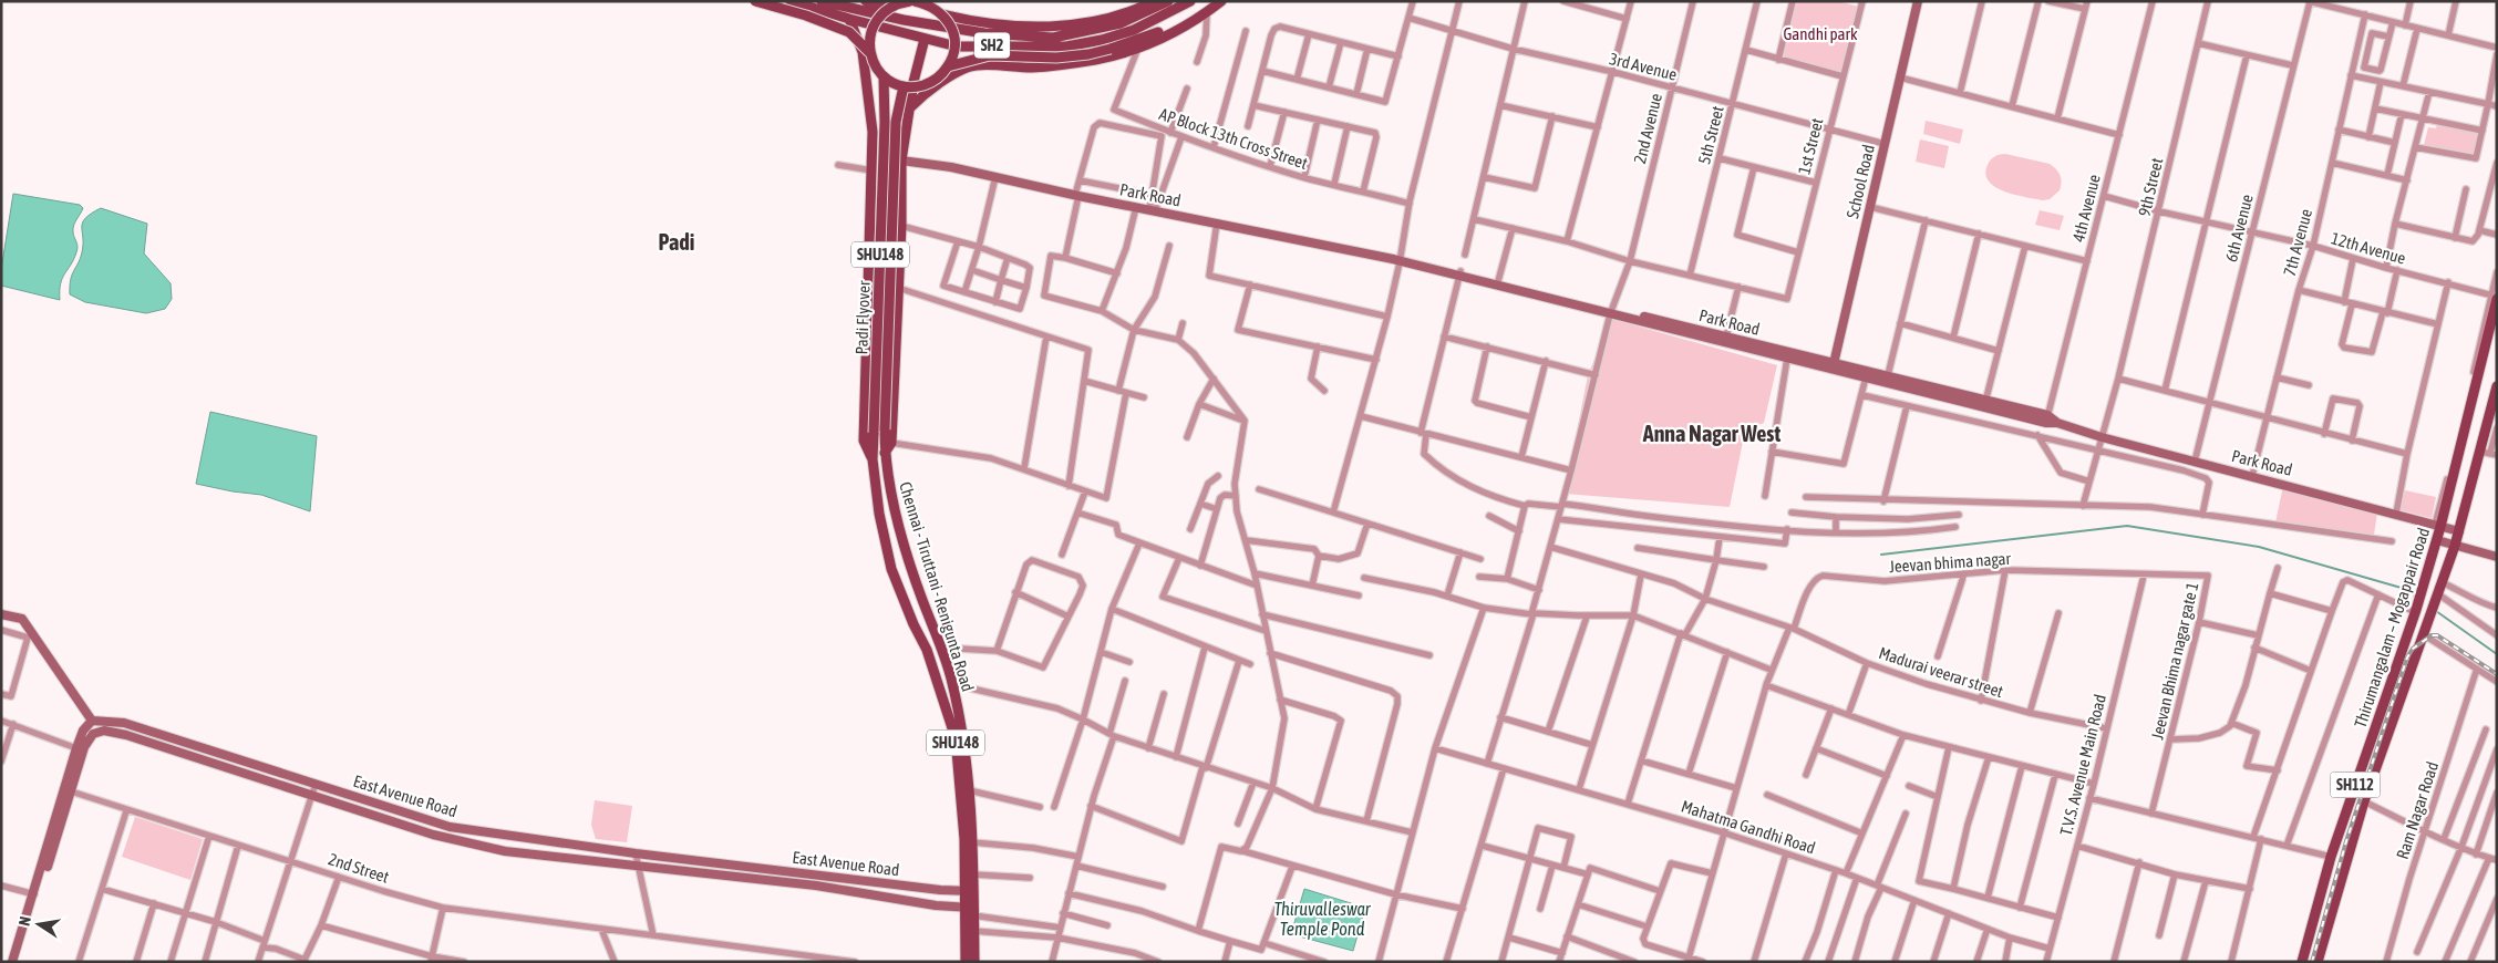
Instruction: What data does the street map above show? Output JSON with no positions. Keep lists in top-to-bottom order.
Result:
{
  "streets": {
    "main road": [
      "SH2",
      "SHU148",
      "Padi Flyover",
      "Chennai - Tiruttani - Renigunta Road",
      "Thirumangalam – Mogappair Road",
      "SH112"
    ],
    "street": [
      "3rd Avenue",
      "2nd Avenue",
      "5th Street",
      "AP Block 13th Cross Street",
      "1st Street",
      "School Road",
      "9th Street",
      "Park Road",
      "4th Avenue",
      "6th Avenue",
      "7th Avenue",
      "12th Avenue",
      "Jeevan bhima nagar",
      "Jeevan Bhima nagar gate 1",
      "Madurai veerar street",
      "T.V.S. Avenue Main Road",
      "East Avenue Road",
      "Ram Nagar Road",
      "Mahatma Gandhi Road",
      "2nd Street"
    ]
  },
  "crossings": [
    ["3rd Avenue", "2nd Avenue"],
    ["3rd Avenue", "5th Street"],
    ["3rd Avenue", "1st Street"],
    ["3rd Avenue", "School Road"],
    ["2nd Avenue", "Park Road"],
    ["2nd Avenue", "Madurai veerar street"],
    ["2nd Avenue", "Mahatma Gandhi Road"],
    ["School Road", "Park Road"],
    ["9th Street", "Park Road"],
    ["9th Street", "12th Avenue"],
    ["Park Road", "4th Avenue"],
    ["Park Road", "6th Avenue"],
    ["Park Road", "7th Avenue"],
    ["Park Road", "Thirumangalam – Mogappair Road"],
    ["4th Avenue", "12th Avenue"],
    ["6th Avenue", "12th Avenue"],
    ["7th Avenue", "12th Avenue"],
    ["12th Avenue", "Thirumangalam – Mogappair Road"],
    ["Padi Flyover", "Chennai - Tiruttani - Renigunta Road"],
    ["Jeevan bhima nagar", "Jeevan Bhima nagar gate 1"],
    ["Jeevan bhima nagar", "Madurai veerar street"],
    ["Jeevan bhima nagar", "T.V.S. Avenue Main Road"],
    ["Chennai - Tiruttani - Renigunta Road", "East Avenue Road"],
    ["Jeevan Bhima nagar gate 1", "T.V.S. Avenue Main Road"],
    ["Madurai veerar street", "T.V.S. Avenue Main Road"],
    ["T.V.S. Avenue Main Road", "Mahatma Gandhi Road"],
    ["East Avenue Road", "2nd Street"]
  ],
  "districts": ["Padi", "Anna Nagar West"],
  "water": ["Thiruvalleswar Temple Pond"],
  "parks": ["Gandhi park"],
  "north": "left"
}
